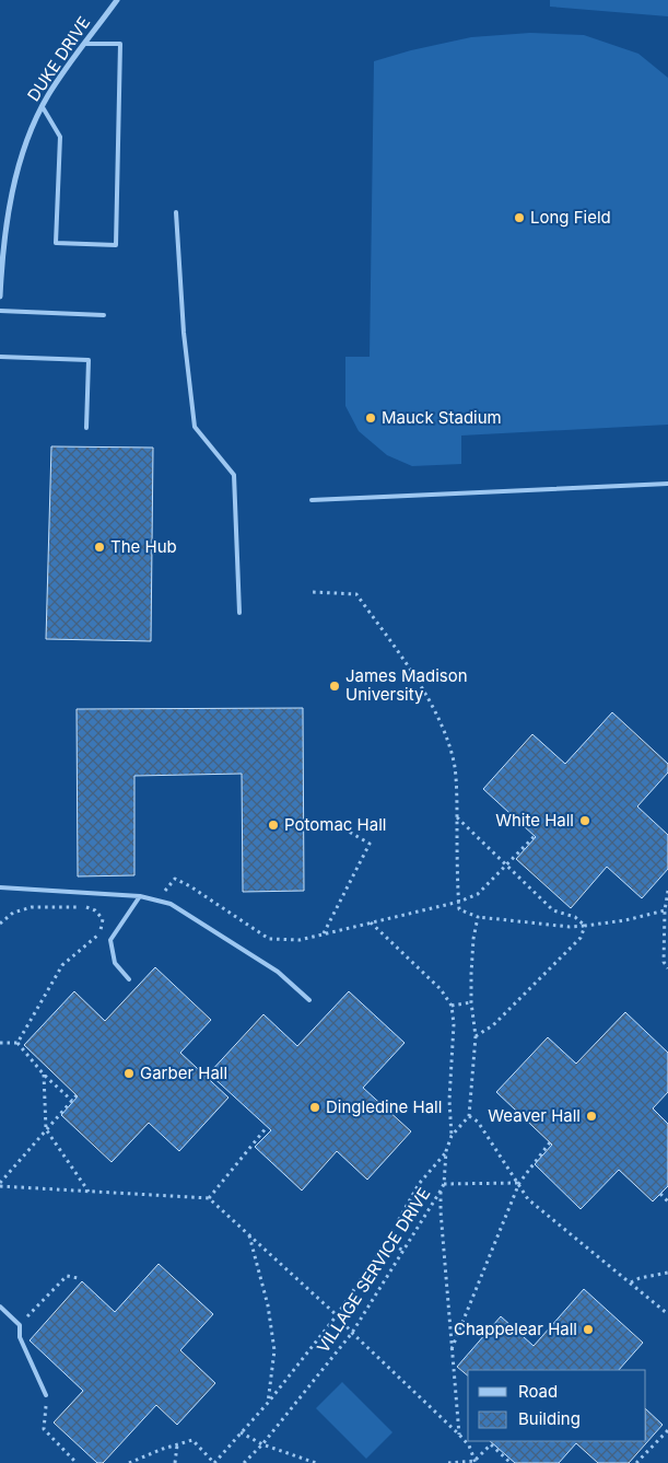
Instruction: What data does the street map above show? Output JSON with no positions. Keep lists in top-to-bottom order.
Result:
{
  "streets": {
    "street": ["DUKE DRIVE"],
    "path": ["VILLAGE SERVICE DRIVE"]
  },
  "places": [
    "Long Field",
    "Mauck Stadium",
    "The Hub",
    "James Madison University",
    "White Hall",
    "Potomac Hall",
    "Garber Hall",
    "Dingledine Hall",
    "Weaver Hall",
    "Chappelear Hall"
  ],
  "legend": ["Road", "Building"]
}
